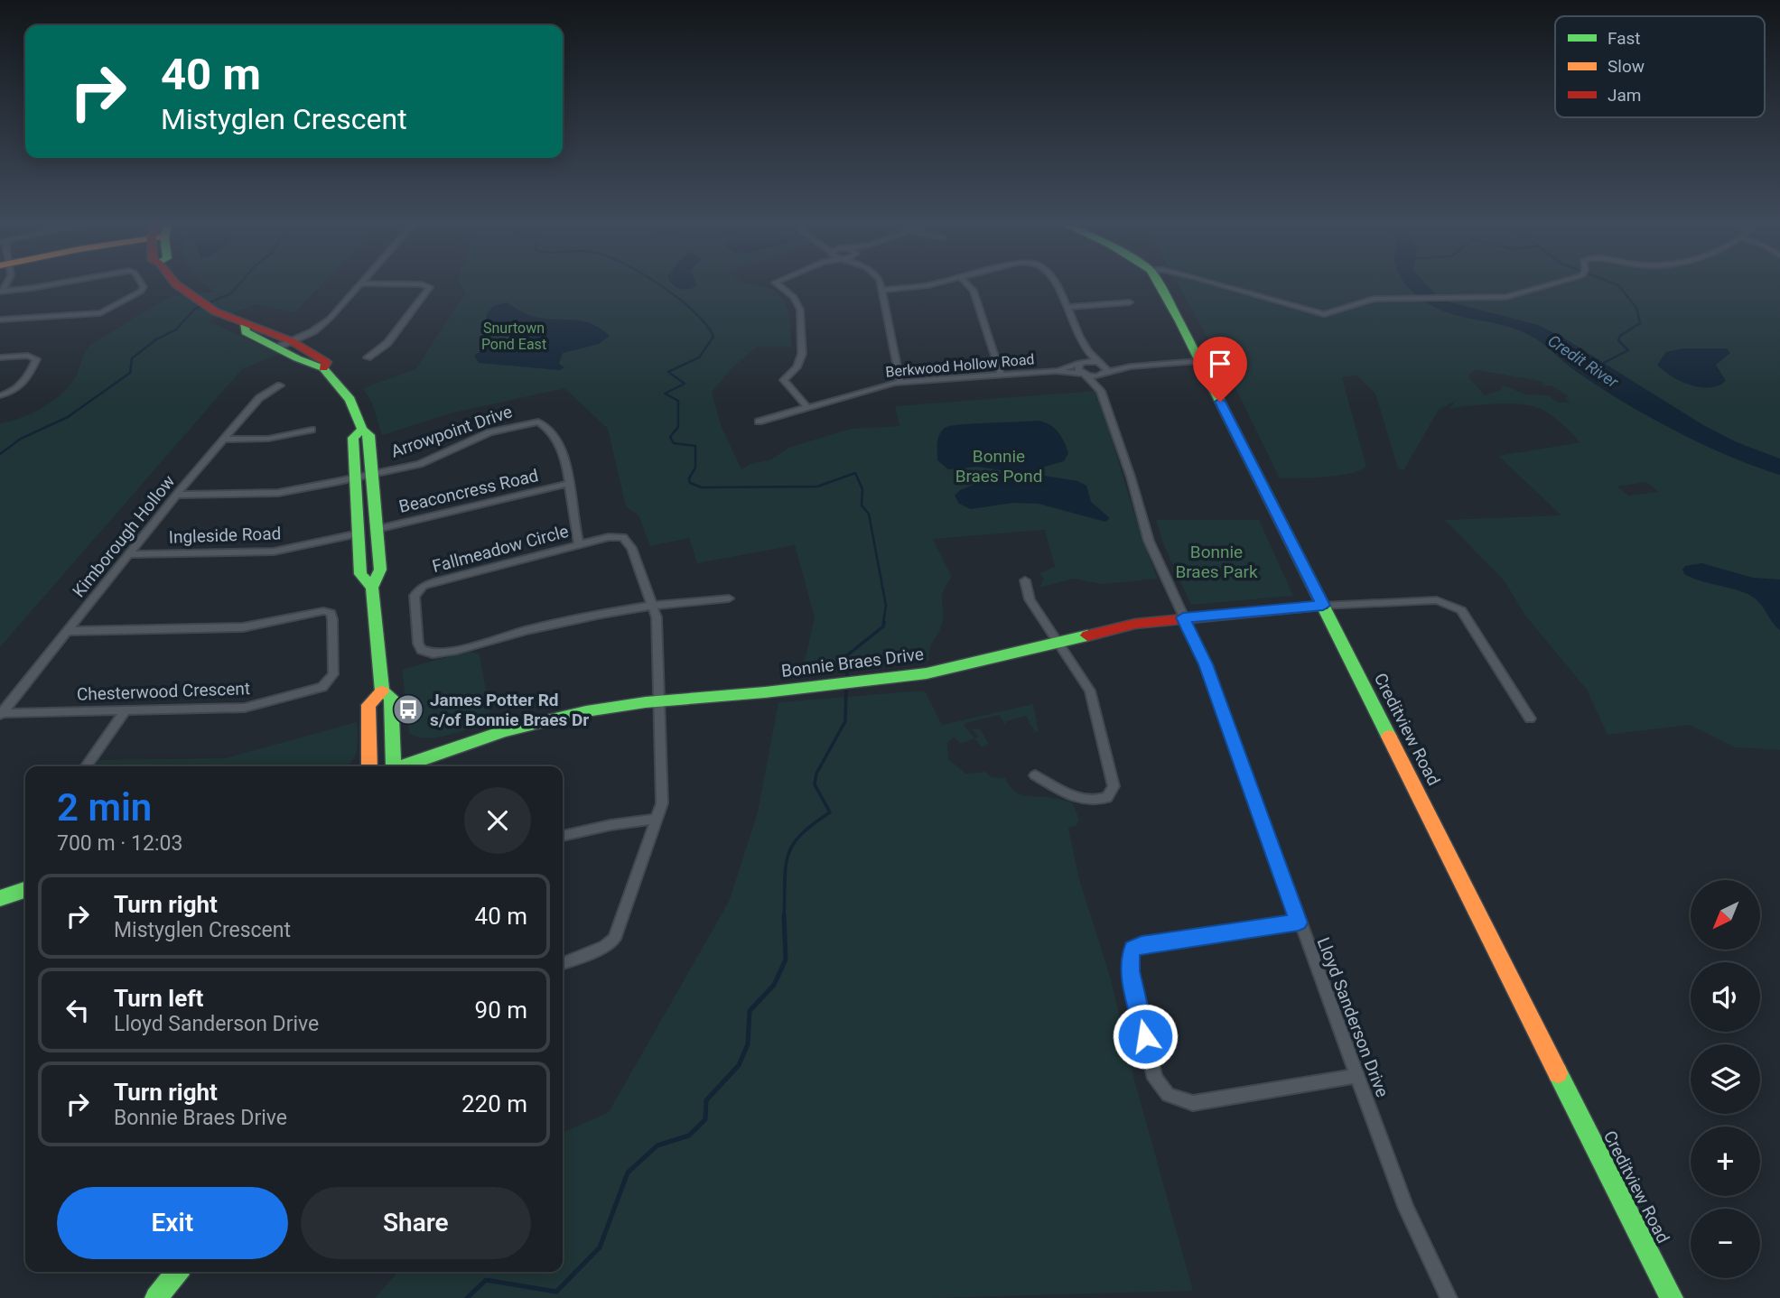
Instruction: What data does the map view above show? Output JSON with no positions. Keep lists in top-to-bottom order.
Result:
{
  "streets": {
    "street": [
      "Berkwood Hollow Road",
      "Arrowpoint Drive",
      "Beaconcress Road",
      "Ingleside Road",
      "Kimborough Hollow",
      "Fallmeadow Circle",
      "Bonnie Braes Drive",
      "Chesterwood Crescent",
      "Creditview Road",
      "Lloyd Sanderson Drive"
    ]
  },
  "crossings": [
    ["Berkwood Hollow Road", "Lloyd Sanderson Drive"],
    ["Arrowpoint Drive", "Beaconcress Road"],
    ["Arrowpoint Drive", "Kimborough Hollow"],
    ["Arrowpoint Drive", "Fallmeadow Circle"],
    ["Ingleside Road", "Kimborough Hollow"],
    ["Kimborough Hollow", "Chesterwood Crescent"],
    ["Fallmeadow Circle", "Bonnie Braes Drive"],
    ["Bonnie Braes Drive", "Creditview Road"],
    ["Bonnie Braes Drive", "Lloyd Sanderson Drive"]
  ],
  "water": ["Credit River"],
  "parks": ["Snurtown Pond East", "Bonnie Braes Pond", "Bonnie Braes Park"],
  "places": {
    "bus stop": ["James Potter Rd s/of Bonnie Braes Dr"]
  },
  "legend": ["Fast", "Slow", "Jam"],
  "north": "bottom left",
  "page": {
    "turn": ["40 m", "Mistyglen Crescent"],
    "heading": ["2 min", "700 m · 12:03"],
    "list": [
      {
        "name": "Turn right",
        "note": "Mistyglen Crescent",
        "value": "40 m"
      },
      {
        "name": "Turn left",
        "note": "Lloyd Sanderson Drive",
        "value": "90 m"
      },
      {
        "name": "Turn right",
        "note": "Bonnie Braes Drive",
        "value": "220 m"
      }
    ],
    "map_buttons": ["+", "−"],
    "buttons": ["Exit", "Share"]
  }
}
